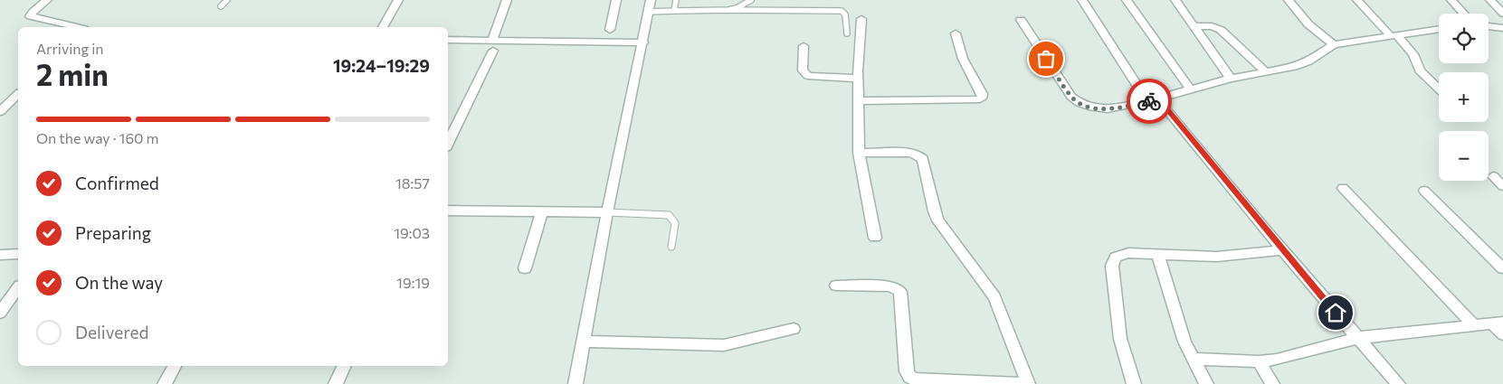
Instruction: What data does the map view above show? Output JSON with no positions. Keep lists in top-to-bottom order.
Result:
{
  "page": {
    "map_buttons": ["+", "−"],
    "heading": ["2 min", "Arriving in", "19:24–19:29"],
    "bar": "On the way · 160 m",
    "list": [
      ["Confirmed", "18:57"],
      ["Preparing", "19:03"],
      ["On the way", "19:19"],
      "Delivered"
    ]
  }
}
